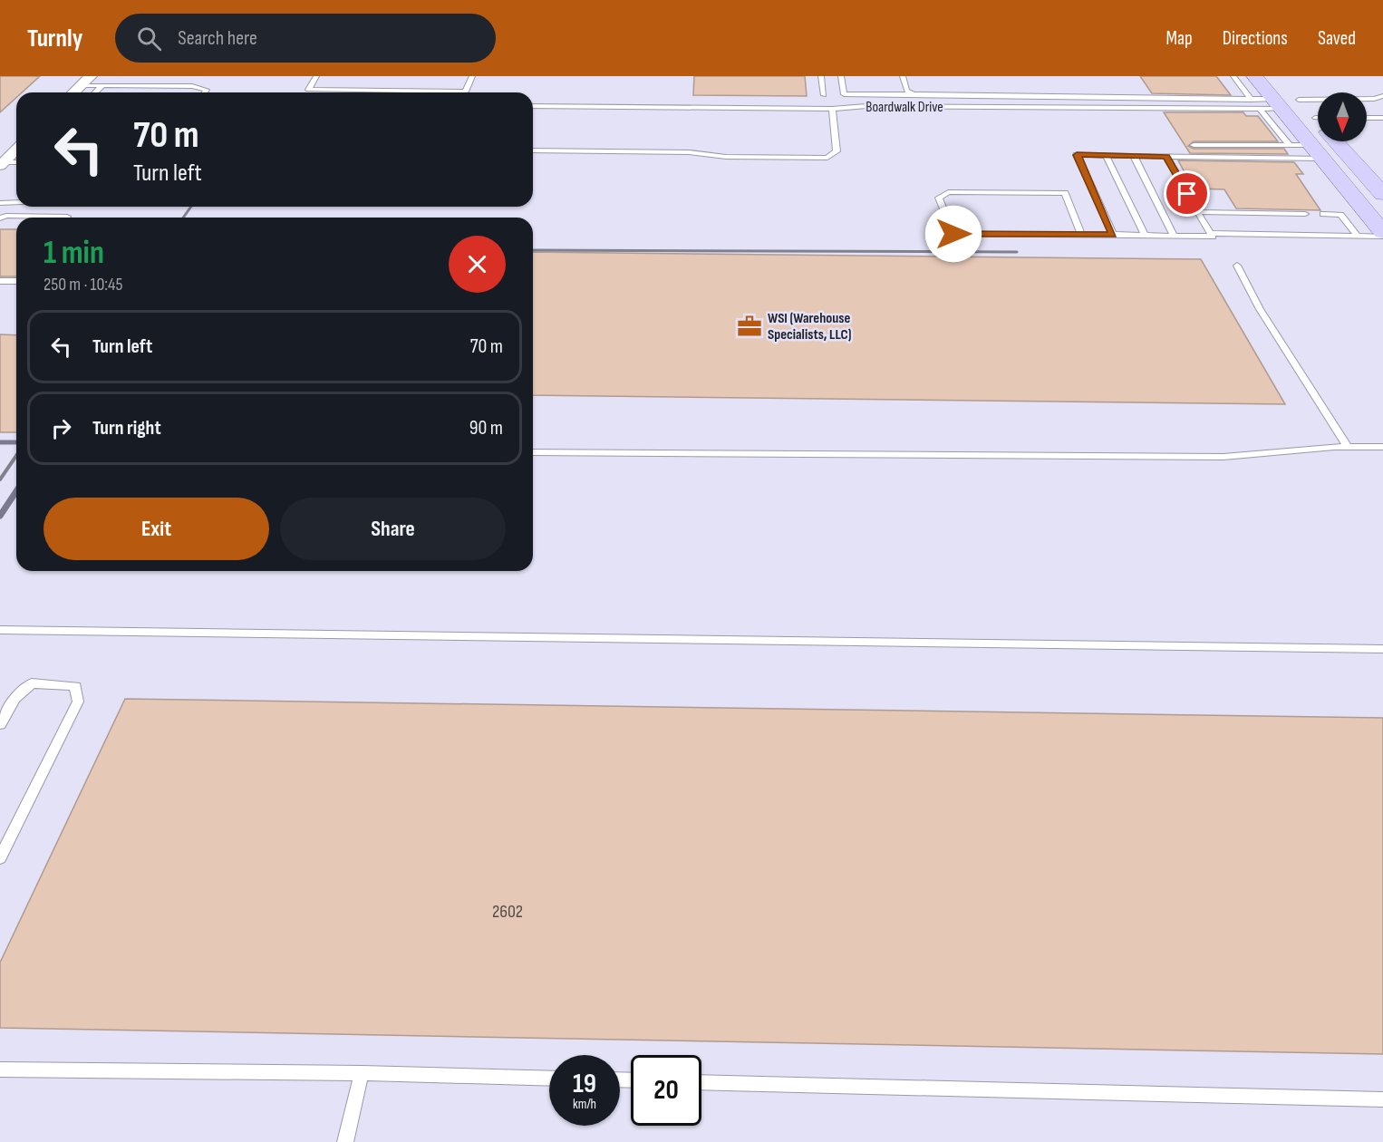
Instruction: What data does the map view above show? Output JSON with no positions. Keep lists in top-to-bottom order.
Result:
{
  "streets": {
    "lane": ["Boardwalk Drive"]
  },
  "places": {
    "office": ["WSI (Warehouse Specialists, LLC)"]
  },
  "house_numbers": ["2602"],
  "north": "bottom",
  "page": {
    "header": "Turnly",
    "search": "Search here",
    "nav": ["Map", "Directions", "Saved"],
    "turn": ["70 m", "Turn left"],
    "heading": ["1 min", "250 m · 10:45"],
    "list": [
      {
        "name": "Turn left",
        "value": "70 m"
      },
      {
        "name": "Turn right",
        "value": "90 m"
      }
    ],
    "buttons": ["Exit", "Share"],
    "speed": "19 km/h",
    "limit": "20"
  }
}
